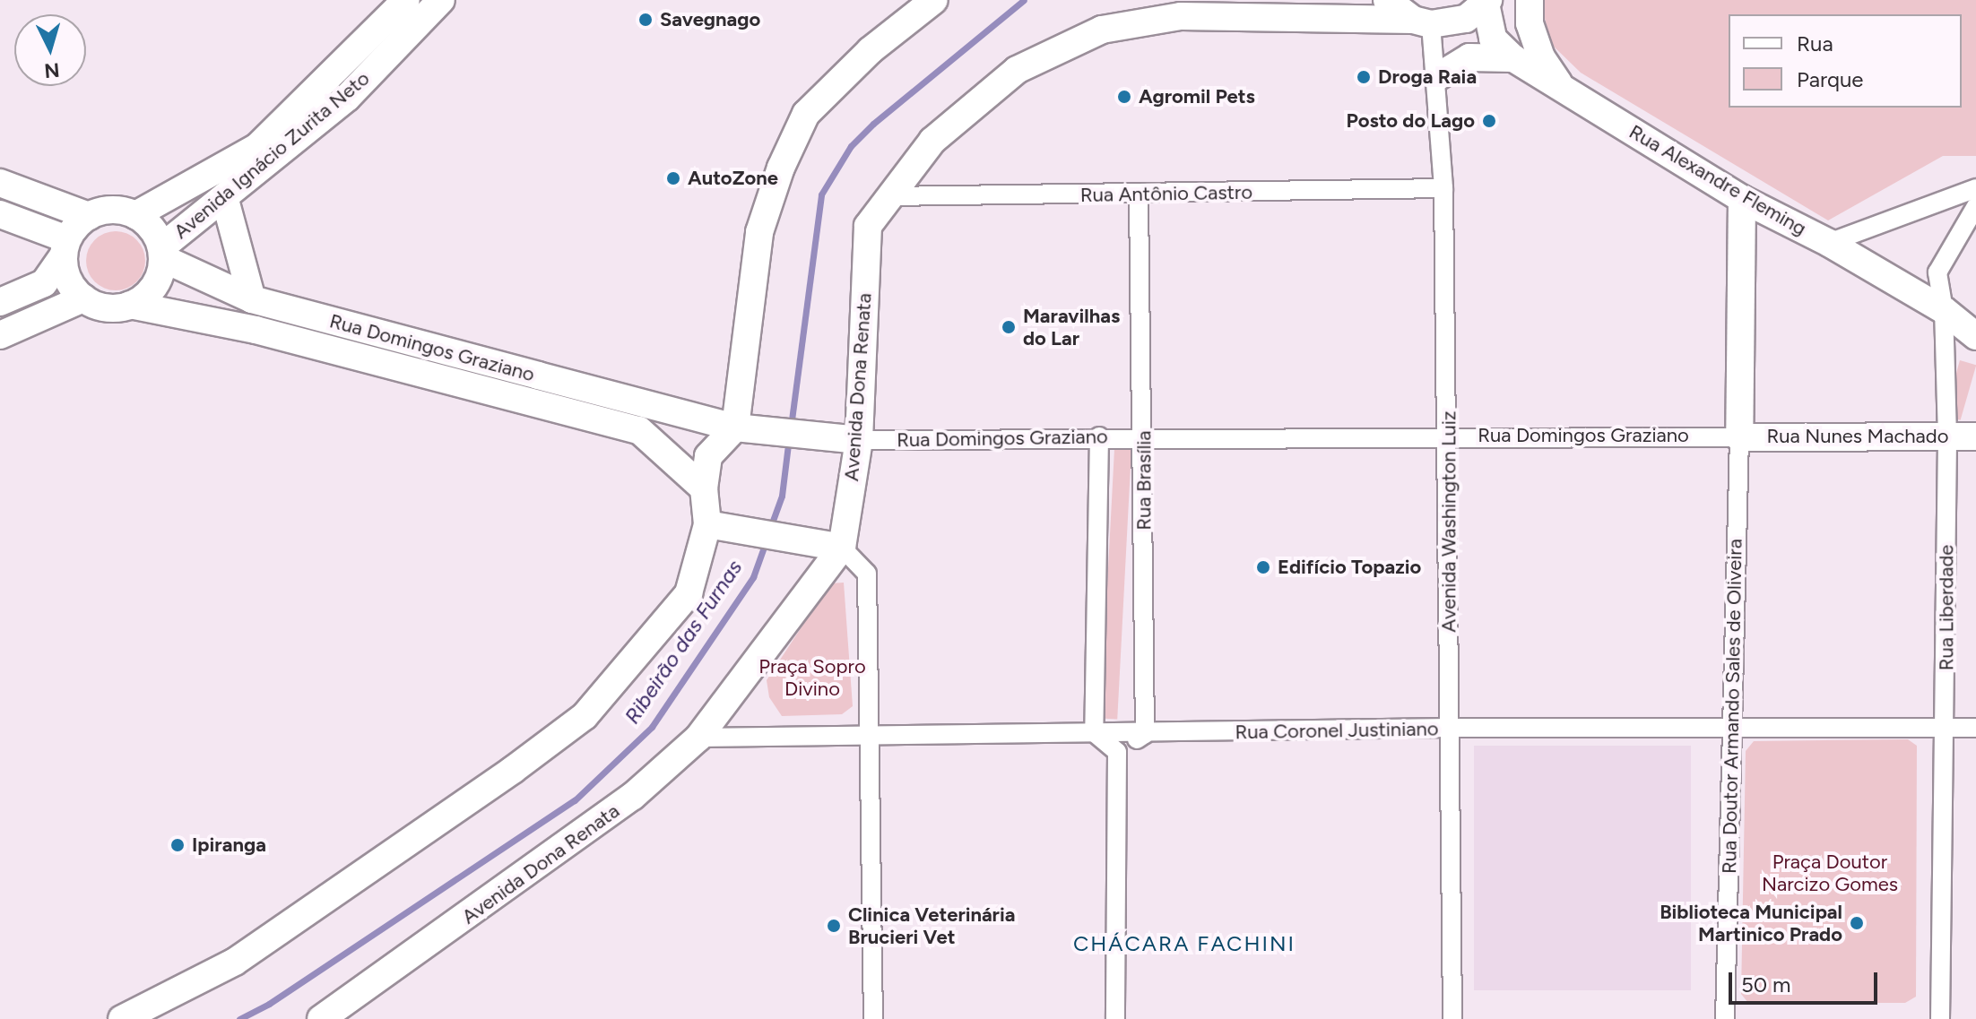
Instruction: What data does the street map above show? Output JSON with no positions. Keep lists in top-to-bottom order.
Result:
{
  "streets": {
    "main road": [
      "Avenida Ignácio Zurita Neto",
      "Rua Alexandre Fleming",
      "Rua Domingos Graziano",
      "Avenida Dona Renata",
      "Rua Nunes Machado"
    ],
    "street": [
      "Rua Antônio Castro",
      "Rua Brasília",
      "Avenida Washington Luiz",
      "Rua Liberdade",
      "Rua Doutor Armando Sales de Oliveira",
      "Rua Coronel Justiniano"
    ]
  },
  "crossings": [
    ["Avenida Ignácio Zurita Neto", "Rua Domingos Graziano"],
    ["Rua Alexandre Fleming", "Avenida Dona Renata"],
    ["Rua Alexandre Fleming", "Rua Liberdade"],
    ["Rua Antônio Castro", "Avenida Dona Renata"],
    ["Rua Antônio Castro", "Rua Brasília"],
    ["Rua Antônio Castro", "Avenida Washington Luiz"],
    ["Rua Domingos Graziano", "Avenida Dona Renata"],
    ["Rua Domingos Graziano", "Rua Nunes Machado"],
    ["Rua Domingos Graziano", "Rua Brasília"],
    ["Rua Domingos Graziano", "Avenida Washington Luiz"],
    ["Rua Domingos Graziano", "Rua Doutor Armando Sales de Oliveira"],
    ["Avenida Dona Renata", "Avenida Washington Luiz"],
    ["Avenida Dona Renata", "Rua Coronel Justiniano"],
    ["Rua Nunes Machado", "Rua Liberdade"],
    ["Rua Nunes Machado", "Rua Doutor Armando Sales de Oliveira"],
    ["Rua Brasília", "Rua Coronel Justiniano"],
    ["Avenida Washington Luiz", "Rua Coronel Justiniano"],
    ["Rua Liberdade", "Rua Coronel Justiniano"],
    ["Rua Doutor Armando Sales de Oliveira", "Rua Coronel Justiniano"]
  ],
  "districts": ["CHÁCARA FACHINI"],
  "water": ["Ribeirão das Furnas"],
  "parks": ["Praça Sopro Divino", "Praça Doutor Narcizo Gomes"],
  "places": [
    "Savegnago",
    "Droga Raia",
    "Agromil Pets",
    "Posto do Lago",
    "AutoZone",
    "Maravilhas do Lar",
    "Edifício Topazio",
    "Ipiranga",
    "Biblioteca Municipal Martinico Prado",
    "Clinica Veterinária Brucieri Vet"
  ],
  "legend": ["Rua", "Parque"],
  "scale_bar": "50 m",
  "north": "bottom"
}
